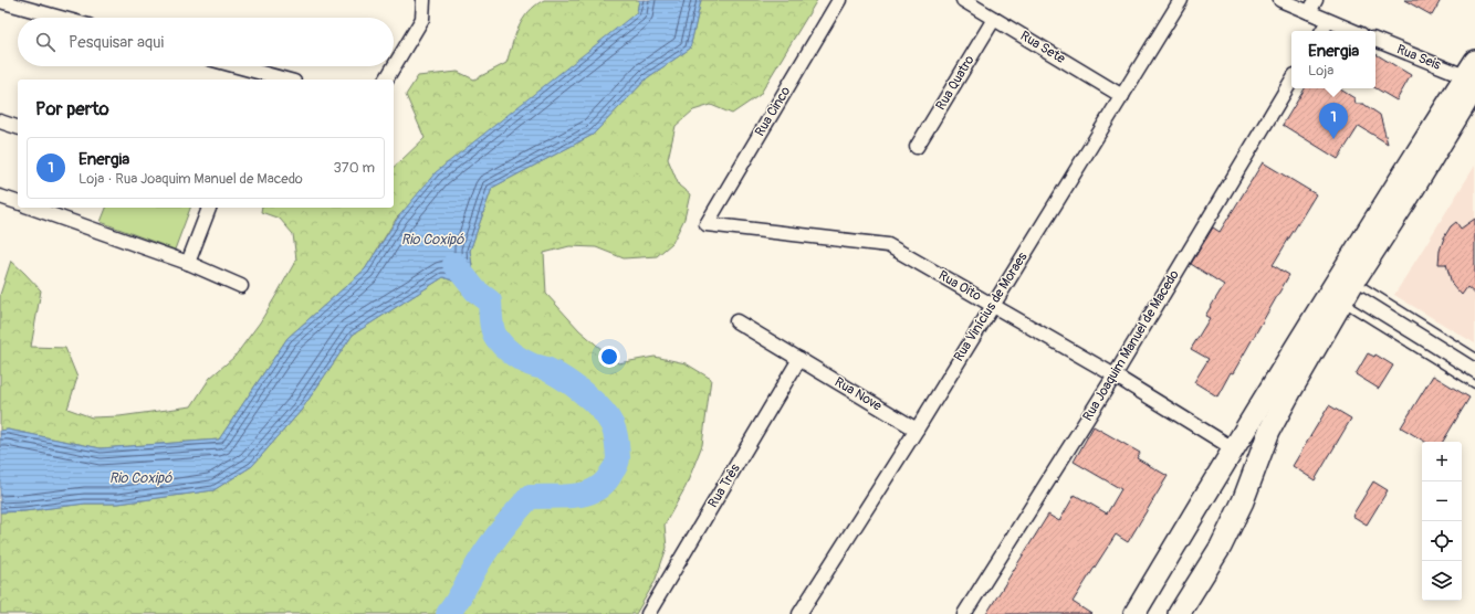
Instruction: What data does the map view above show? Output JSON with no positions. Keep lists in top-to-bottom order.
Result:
{
  "streets": {
    "street": [
      "Rua Sete",
      "Rua Seis",
      "Rua Quatro",
      "Rua Cinco",
      "Rua Oito",
      "Rua Vinícius de Moraes",
      "Rua Joaquim Manuel de Macedo",
      "Rua Nove",
      "Rua Três"
    ]
  },
  "crossings": [
    ["Rua Sete", "Rua Quatro"],
    ["Rua Sete", "Rua Vinícius de Moraes"],
    ["Rua Cinco", "Rua Oito"],
    ["Rua Oito", "Rua Vinícius de Moraes"],
    ["Rua Oito", "Rua Joaquim Manuel de Macedo"],
    ["Rua Vinícius de Moraes", "Rua Nove"],
    ["Rua Nove", "Rua Três"]
  ],
  "water": ["Rio Coxipó"],
  "page": {
    "search": "Pesquisar aqui",
    "popup": ["Energia", "Loja"],
    "heading": "Por perto",
    "pins": "1",
    "list": [
      {
        "mark": "1",
        "name": "Energia",
        "note": "Loja · Rua Joaquim Manuel de Macedo",
        "value": "370 m"
      }
    ],
    "map_buttons": ["+", "−"]
  }
}
